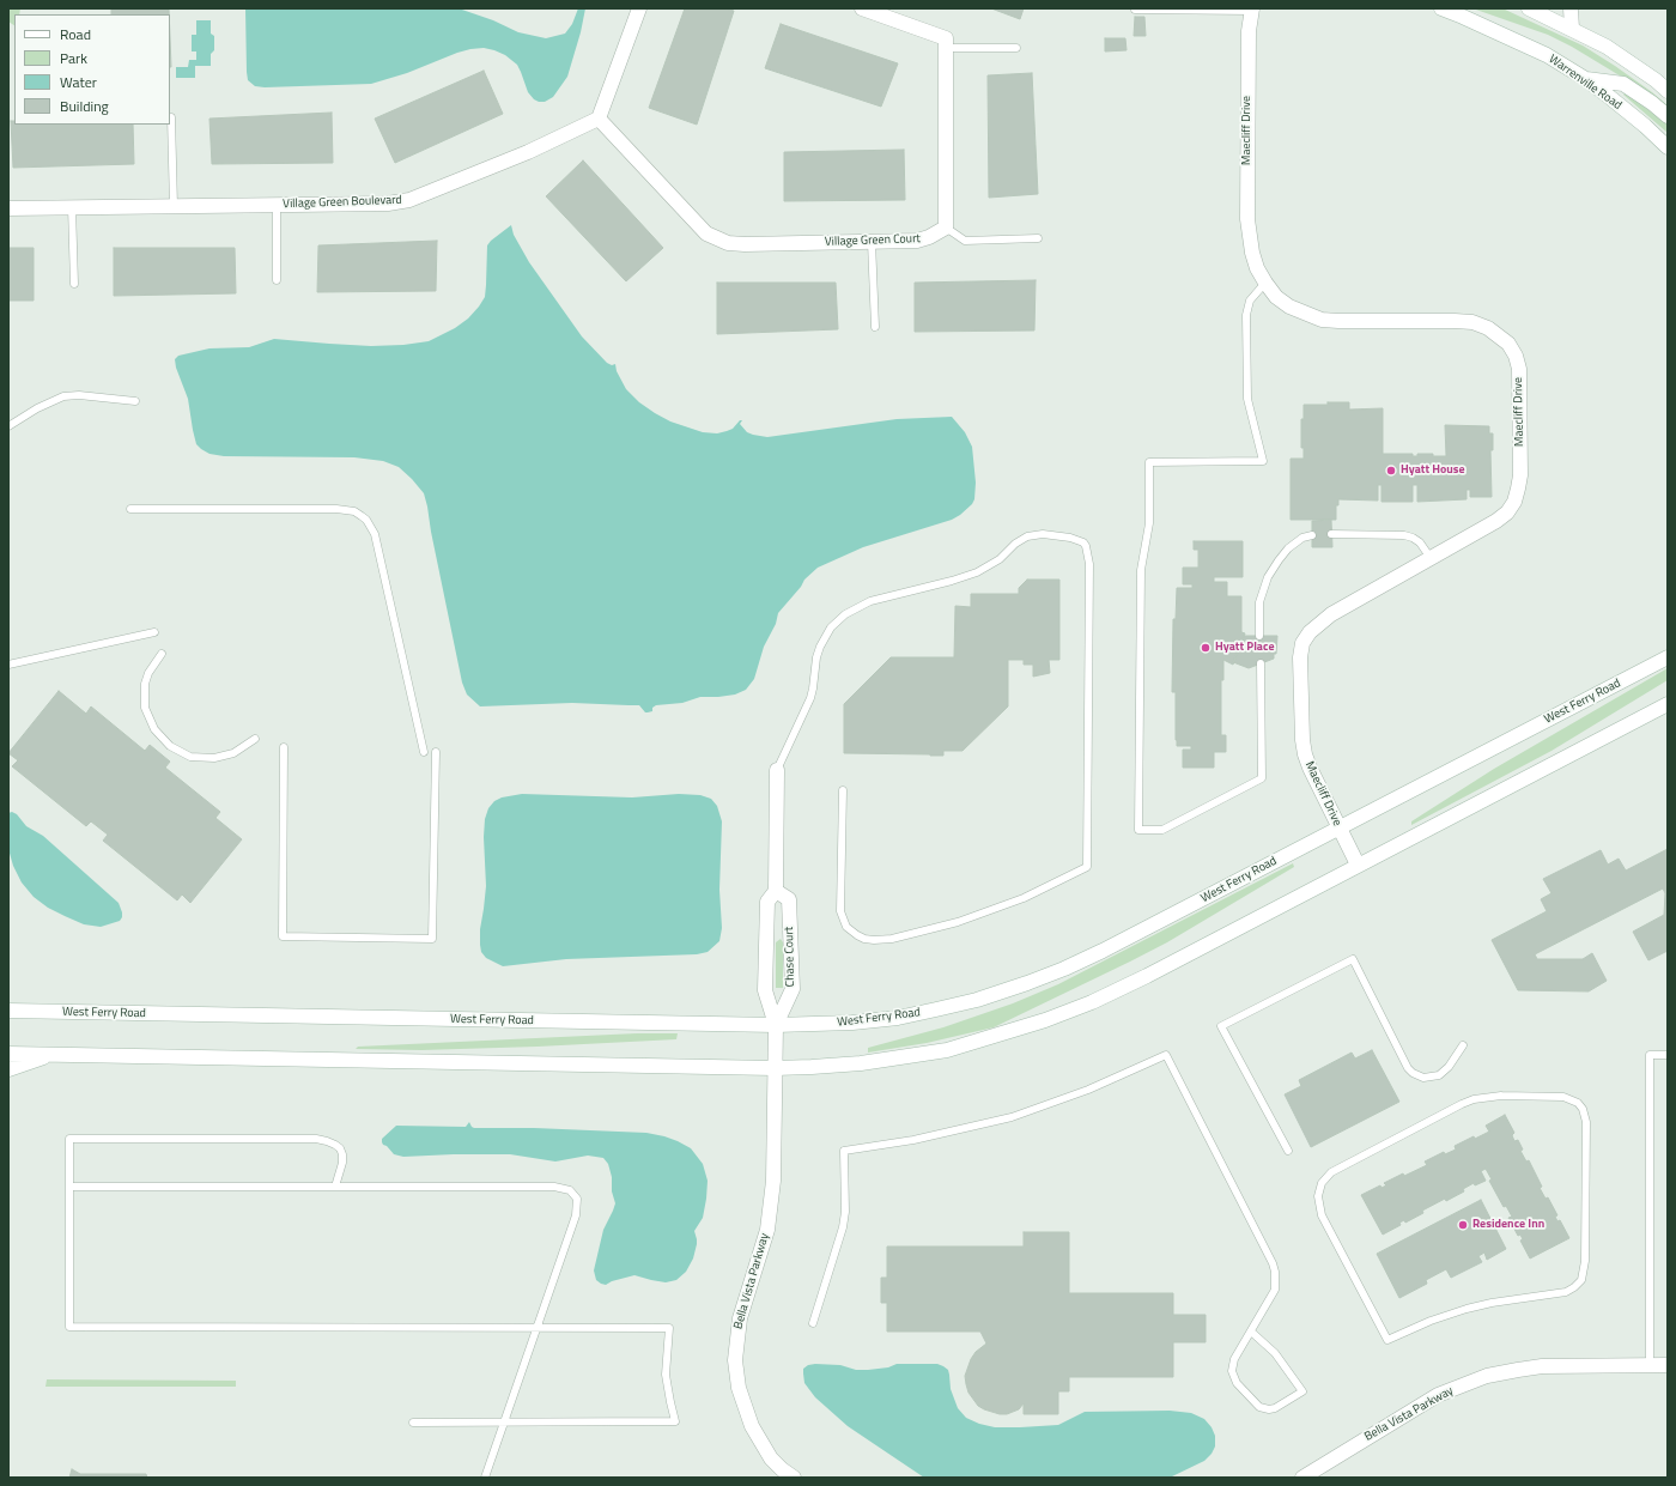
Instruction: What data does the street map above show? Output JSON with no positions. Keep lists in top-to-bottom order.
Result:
{
  "streets": {
    "main road": [
      "Warrenville Road",
      "Maecliff Drive",
      "Village Green Boulevard",
      "Village Green Court",
      "West Ferry Road",
      "Chase Court",
      "Bella Vista Parkway"
    ]
  },
  "crossings": [
    ["Maecliff Drive", "West Ferry Road"],
    ["Village Green Boulevard", "Village Green Court"],
    ["West Ferry Road", "Chase Court"],
    ["Chase Court", "Bella Vista Parkway"]
  ],
  "places": ["Hyatt House", "Hyatt Place", "Residence Inn"],
  "legend": [
    "Road",
    "Park",
    "Water",
    "Building"
  ]
}
